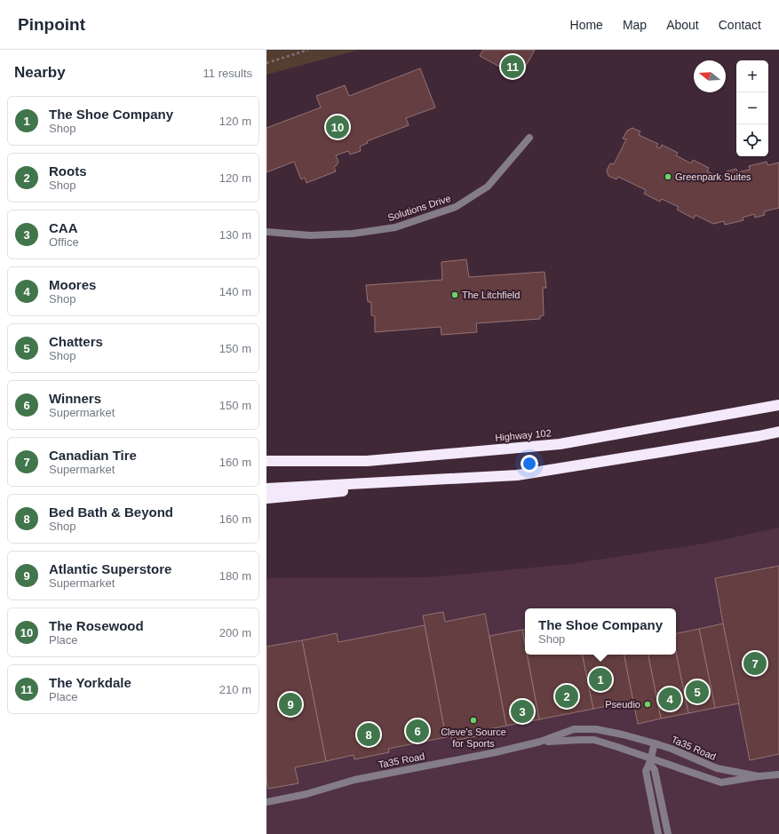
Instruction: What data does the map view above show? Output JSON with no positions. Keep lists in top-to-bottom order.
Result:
{
  "streets": {
    "highway": ["Highway 102"],
    "lane": ["Solutions Drive", "Ta35 Road"]
  },
  "places": [
    "Greenpark Suites",
    "The Litchfield",
    "Pseudio",
    "Cleve's Source for Sports"
  ],
  "north": "left",
  "page": {
    "header": "Pinpoint",
    "nav": [
      "Home",
      "Map",
      "About",
      "Contact"
    ],
    "heading": ["Nearby", "11 results"],
    "pins": [
      "11",
      "10",
      "7",
      "1",
      "5",
      "2",
      "4",
      "9",
      "3",
      "6",
      "8"
    ],
    "map_buttons": ["+", "−"],
    "list": [
      {
        "mark": "1",
        "name": "The Shoe Company",
        "note": "Shop",
        "value": "120 m"
      },
      {
        "mark": "2",
        "name": "Roots",
        "note": "Shop",
        "value": "120 m"
      },
      {
        "mark": "3",
        "name": "CAA",
        "note": "Office",
        "value": "130 m"
      },
      {
        "mark": "4",
        "name": "Moores",
        "note": "Shop",
        "value": "140 m"
      },
      {
        "mark": "5",
        "name": "Chatters",
        "note": "Shop",
        "value": "150 m"
      },
      {
        "mark": "6",
        "name": "Winners",
        "note": "Supermarket",
        "value": "150 m"
      },
      {
        "mark": "7",
        "name": "Canadian Tire",
        "note": "Supermarket",
        "value": "160 m"
      },
      {
        "mark": "8",
        "name": "Bed Bath & Beyond",
        "note": "Shop",
        "value": "160 m"
      },
      {
        "mark": "9",
        "name": "Atlantic Superstore",
        "note": "Supermarket",
        "value": "180 m"
      },
      {
        "mark": "10",
        "name": "The Rosewood",
        "note": "Place",
        "value": "200 m"
      },
      {
        "mark": "11",
        "name": "The Yorkdale",
        "note": "Place",
        "value": "210 m"
      }
    ],
    "popup": ["The Shoe Company", "Shop"]
  }
}
